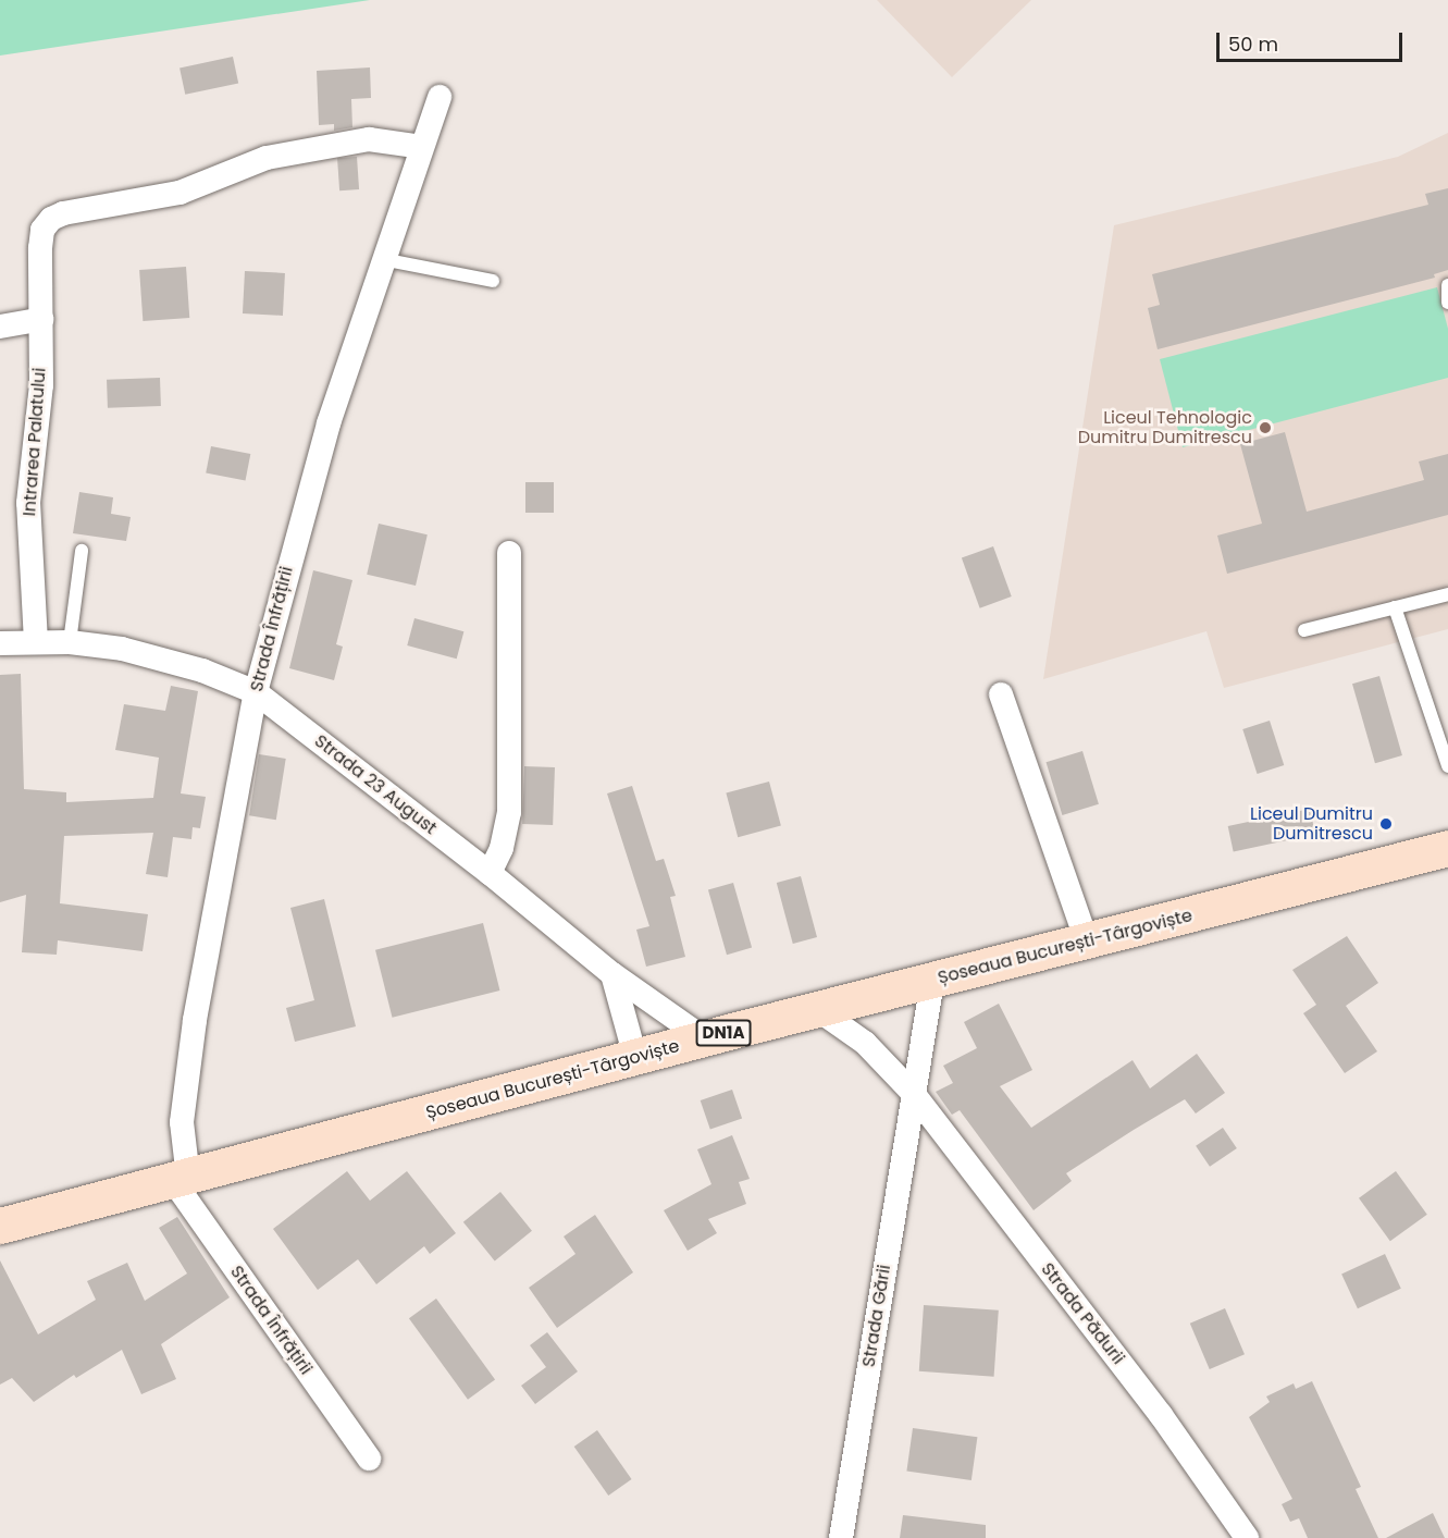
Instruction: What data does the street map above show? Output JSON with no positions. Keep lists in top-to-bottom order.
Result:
{
  "streets": {
    "main road": ["Șoseaua București-Târgoviște", "DN1A"],
    "street": [
      "Intrarea Palatului",
      "Strada Înfrățirii",
      "Strada 23 August",
      "Strada Pădurii",
      "Strada Gării"
    ]
  },
  "crossings": [
    ["Intrarea Palatului", "Strada Înfrățirii"],
    ["Intrarea Palatului", "Strada 23 August"],
    ["Strada Înfrățirii", "Strada 23 August"],
    ["Strada Înfrățirii", "Șoseaua București-Târgoviște"],
    ["Strada 23 August", "Șoseaua București-Târgoviște"],
    ["Șoseaua București-Târgoviște", "Strada Pădurii"],
    ["Șoseaua București-Târgoviște", "Strada Gării"],
    ["Strada Pădurii", "Strada Gării"]
  ],
  "places": ["Liceul Tehnologic Dumitru Dumitrescu", "Liceul Dumitru Dumitrescu"],
  "scale_bar": "50 m"
}
